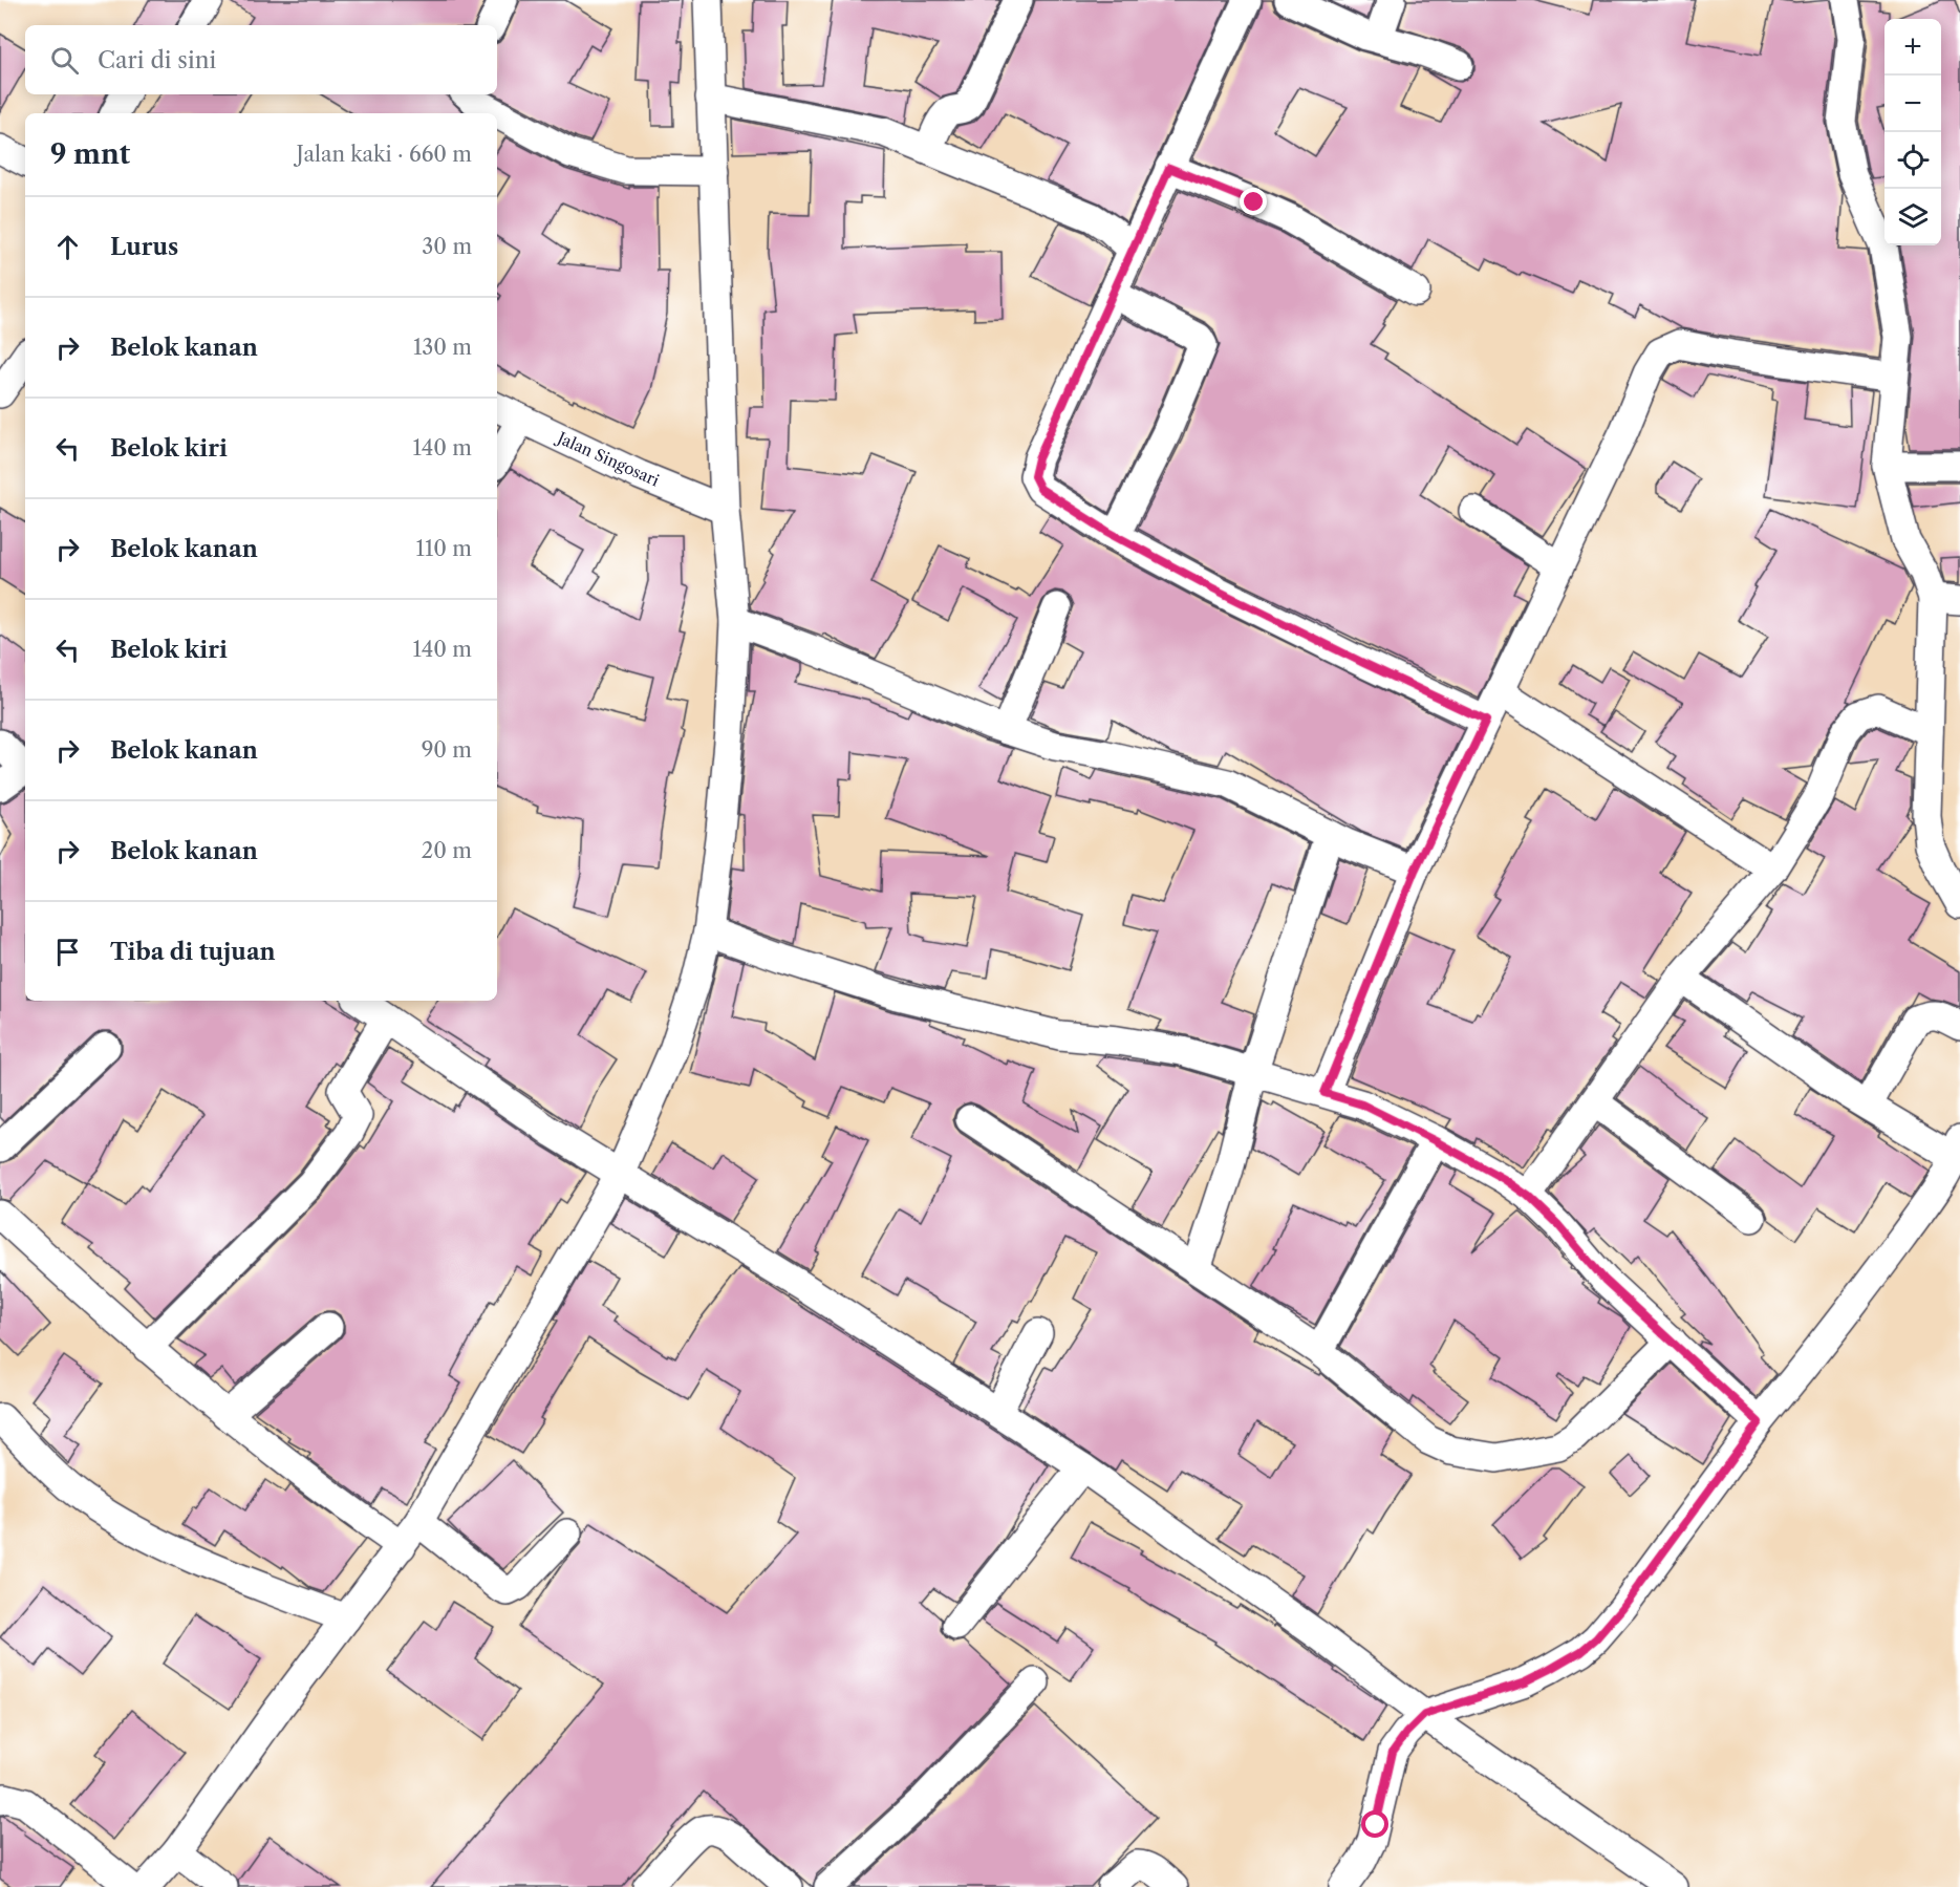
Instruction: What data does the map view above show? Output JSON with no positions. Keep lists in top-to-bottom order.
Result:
{
  "streets": {
    "street": ["Jalan Singosari"]
  },
  "page": {
    "map_buttons": ["+", "−"],
    "search": "Cari di sini",
    "heading": ["9 mnt", "Jalan kaki · 660 m"],
    "list": [
      ["Lurus", "30 m"],
      ["Belok kanan", "130 m"],
      ["Belok kiri", "140 m"],
      ["Belok kanan", "110 m"],
      ["Belok kiri", "140 m"],
      ["Belok kanan", "90 m"],
      ["Belok kanan", "20 m"],
      "Tiba di tujuan"
    ]
  }
}
